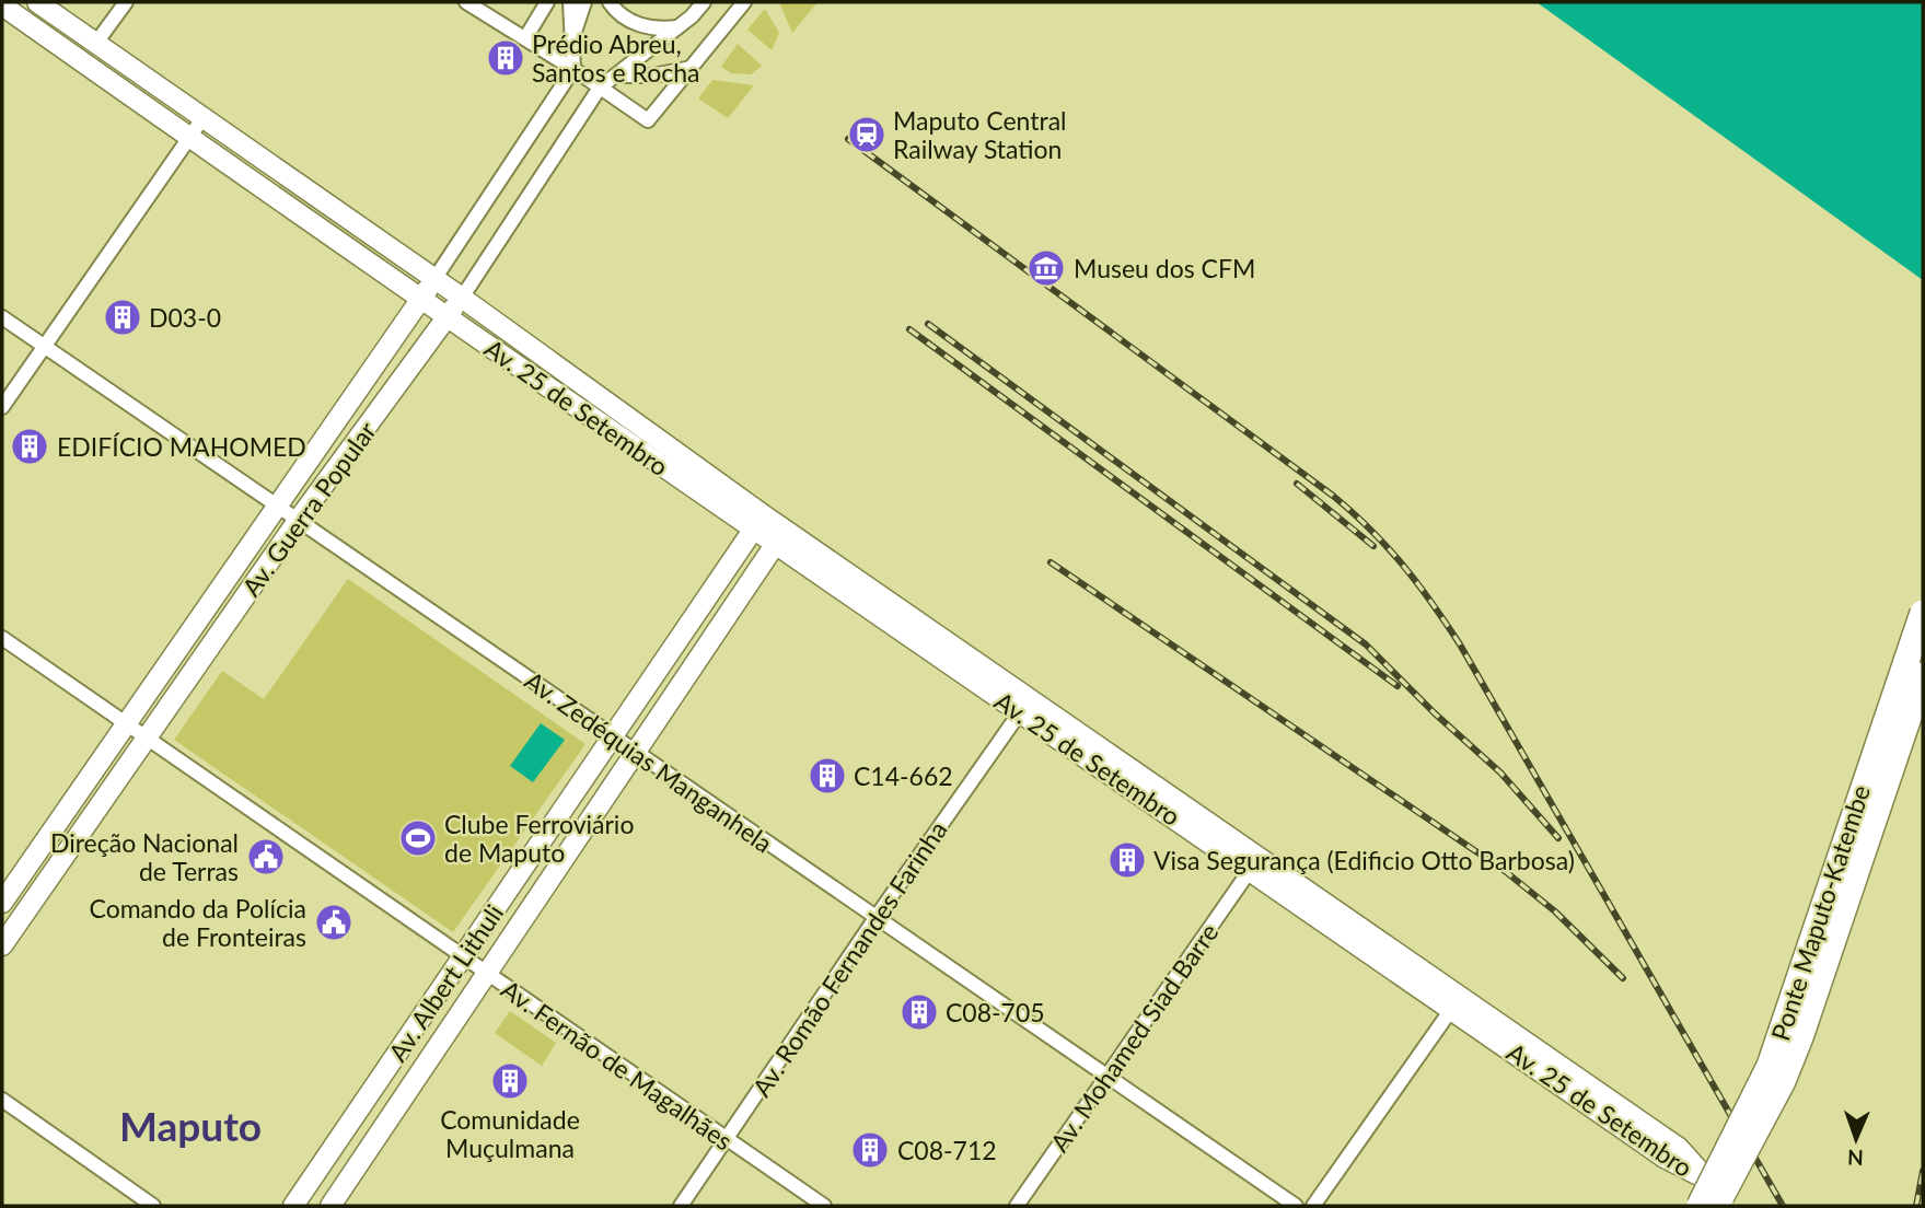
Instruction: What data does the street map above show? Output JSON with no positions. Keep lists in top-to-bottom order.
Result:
{
  "streets": {
    "highway": ["Ponte Maputo-Katembe"],
    "main road": ["Av. 25 de Setembro", "Av. Guerra Popular", "Av. Albert Lithuli"],
    "street": [
      "Av. Zedéquias Manganhela",
      "Av. Romão Fernandes Farinha",
      "Av. Mohamed Siad Barre",
      "Av. Fernão de Magalhães"
    ]
  },
  "crossings": [
    ["Av. 25 de Setembro", "Av. Guerra Popular"],
    ["Av. 25 de Setembro", "Av. Romão Fernandes Farinha"],
    ["Av. 25 de Setembro", "Av. Albert Lithuli"],
    ["Av. 25 de Setembro", "Av. Mohamed Siad Barre"],
    ["Av. Guerra Popular", "Av. Zedéquias Manganhela"],
    ["Av. Guerra Popular", "Av. Fernão de Magalhães"],
    ["Av. Zedéquias Manganhela", "Av. Romão Fernandes Farinha"],
    ["Av. Zedéquias Manganhela", "Av. Albert Lithuli"],
    ["Av. Zedéquias Manganhela", "Av. Mohamed Siad Barre"],
    ["Av. Romão Fernandes Farinha", "Av. Fernão de Magalhães"],
    ["Av. Albert Lithuli", "Av. Fernão de Magalhães"]
  ],
  "districts": ["Maputo"],
  "places": {
    "building": [
      "Prédio Abreu, Santos e Rocha",
      "D03-0",
      "EDIFÍCIO MAHOMED",
      "C14-662",
      "Visa Segurança (Edificio Otto Barbosa)",
      "C08-705",
      "Comunidade Muçulmana",
      "C08-712"
    ],
    "station": ["Maputo Central Railway Station"],
    "museum": ["Museu dos CFM"],
    "sports": ["Clube Ferroviário de Maputo"],
    "public building": ["Direção Nacional de Terras", "Comando da Polícia de Fronteiras"]
  },
  "north": "bottom"
}
